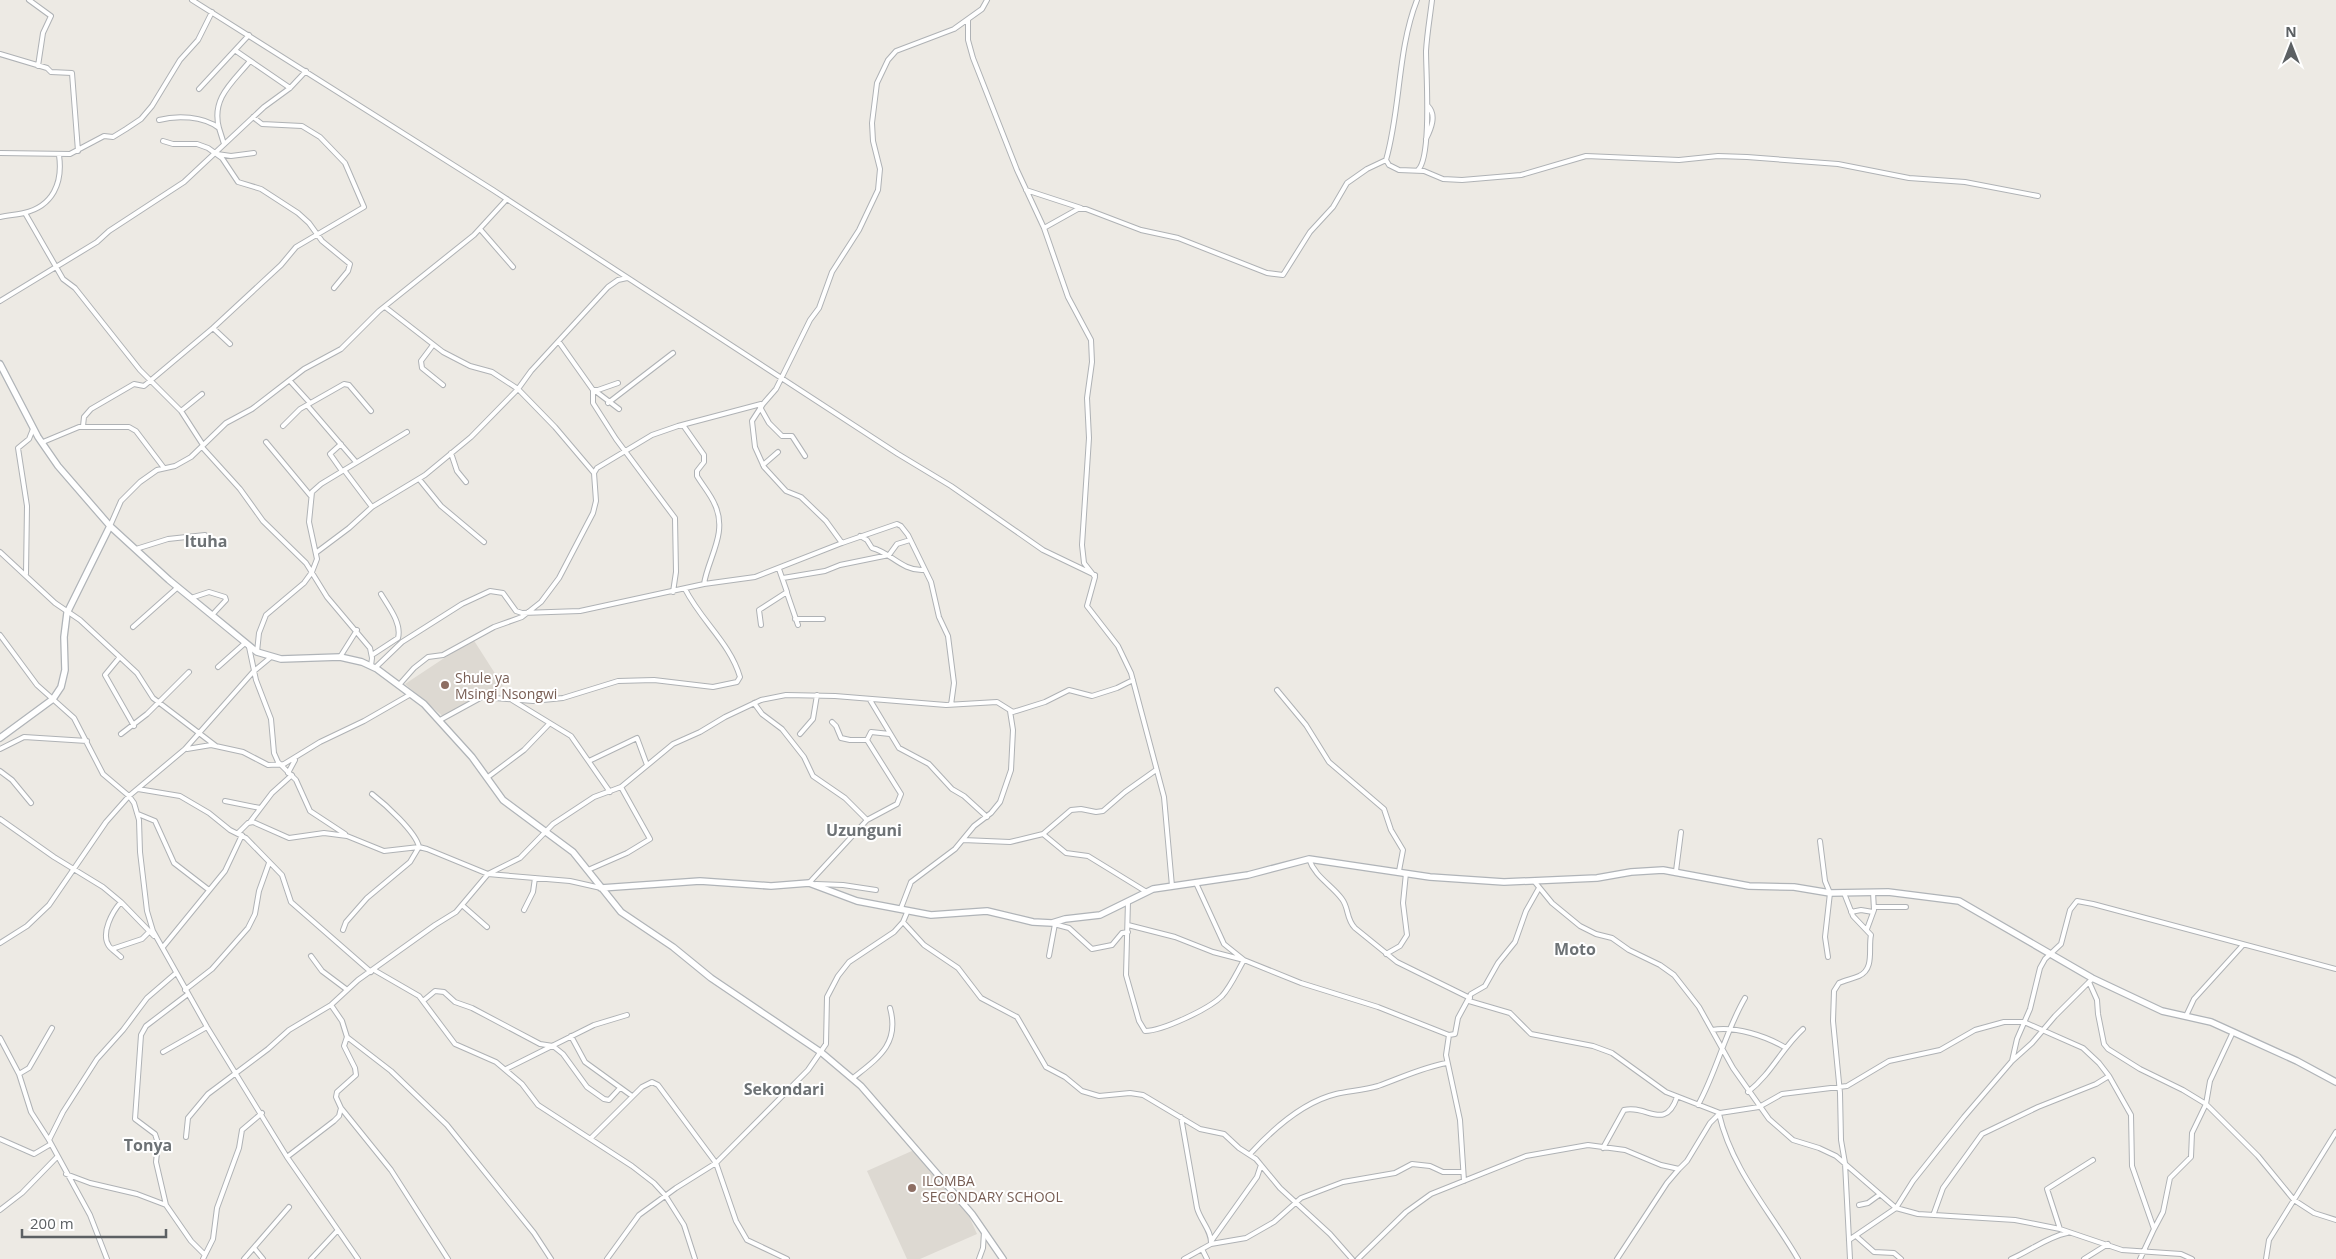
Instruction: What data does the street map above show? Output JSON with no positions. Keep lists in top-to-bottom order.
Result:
{
  "districts": [
    "Ituha",
    "Uzunguni",
    "Moto",
    "Sekondari",
    "Tonya"
  ],
  "places": ["Shule ya Msingi Nsongwi", "ILOMBA SECONDARY SCHOOL"],
  "scale_bar": "200 m",
  "north": "top"
}
